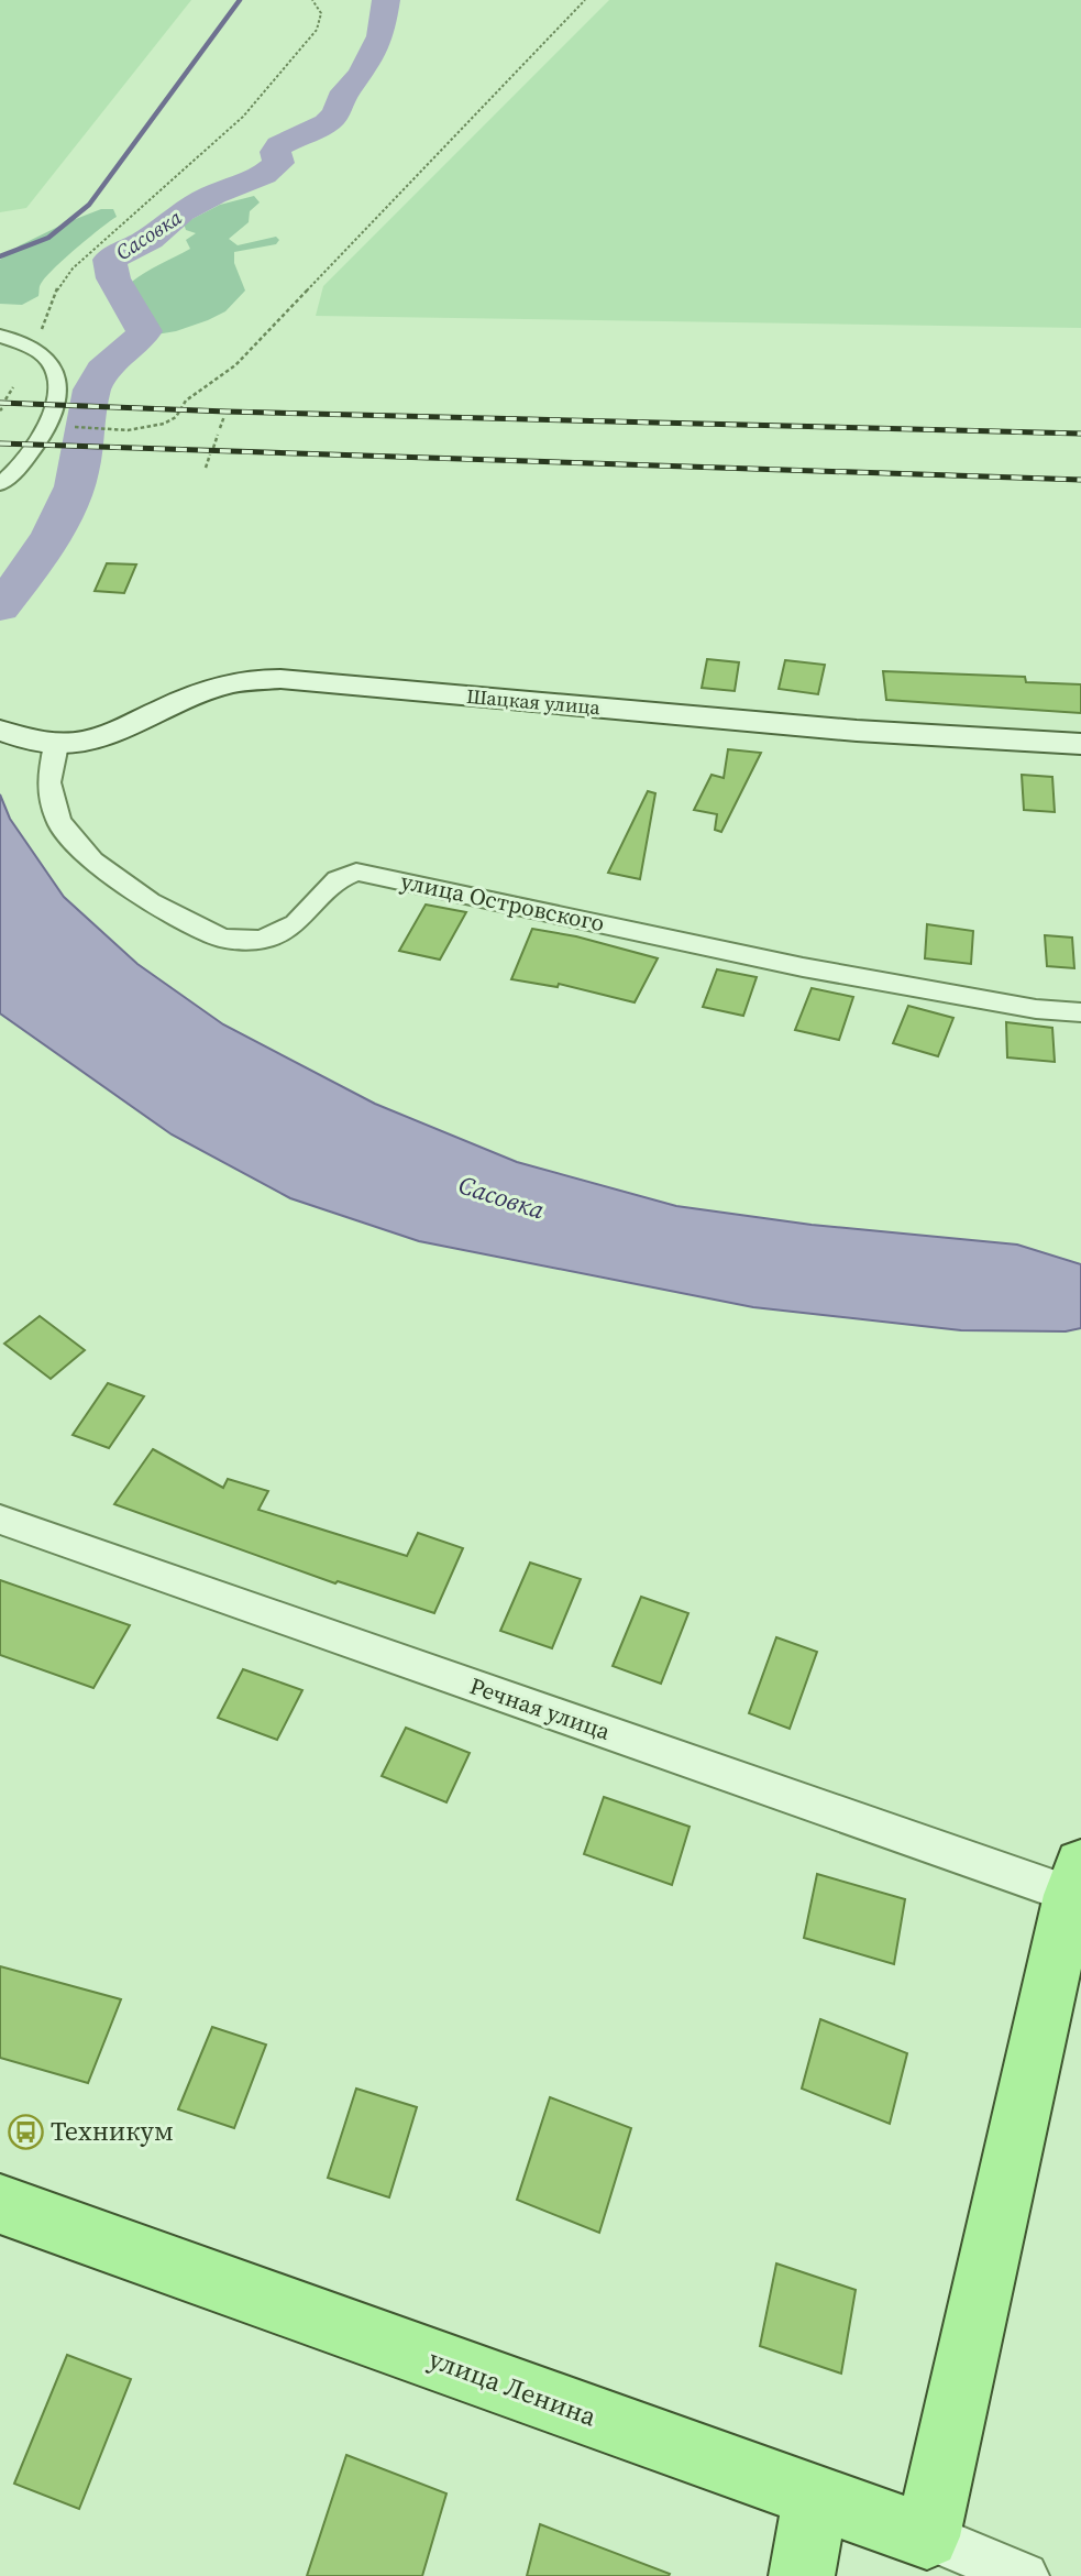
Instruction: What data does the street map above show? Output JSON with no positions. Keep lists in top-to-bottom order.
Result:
{
  "streets": {
    "main road": ["улица Ленина"],
    "street": ["Шацкая улица", "улица Островского", "Речная улица"]
  },
  "crossings": [
    ["Шацкая улица", "улица Островского"]
  ],
  "water": ["Сасовка"],
  "places": {
    "bus stop": ["Техникум"]
  }
}
